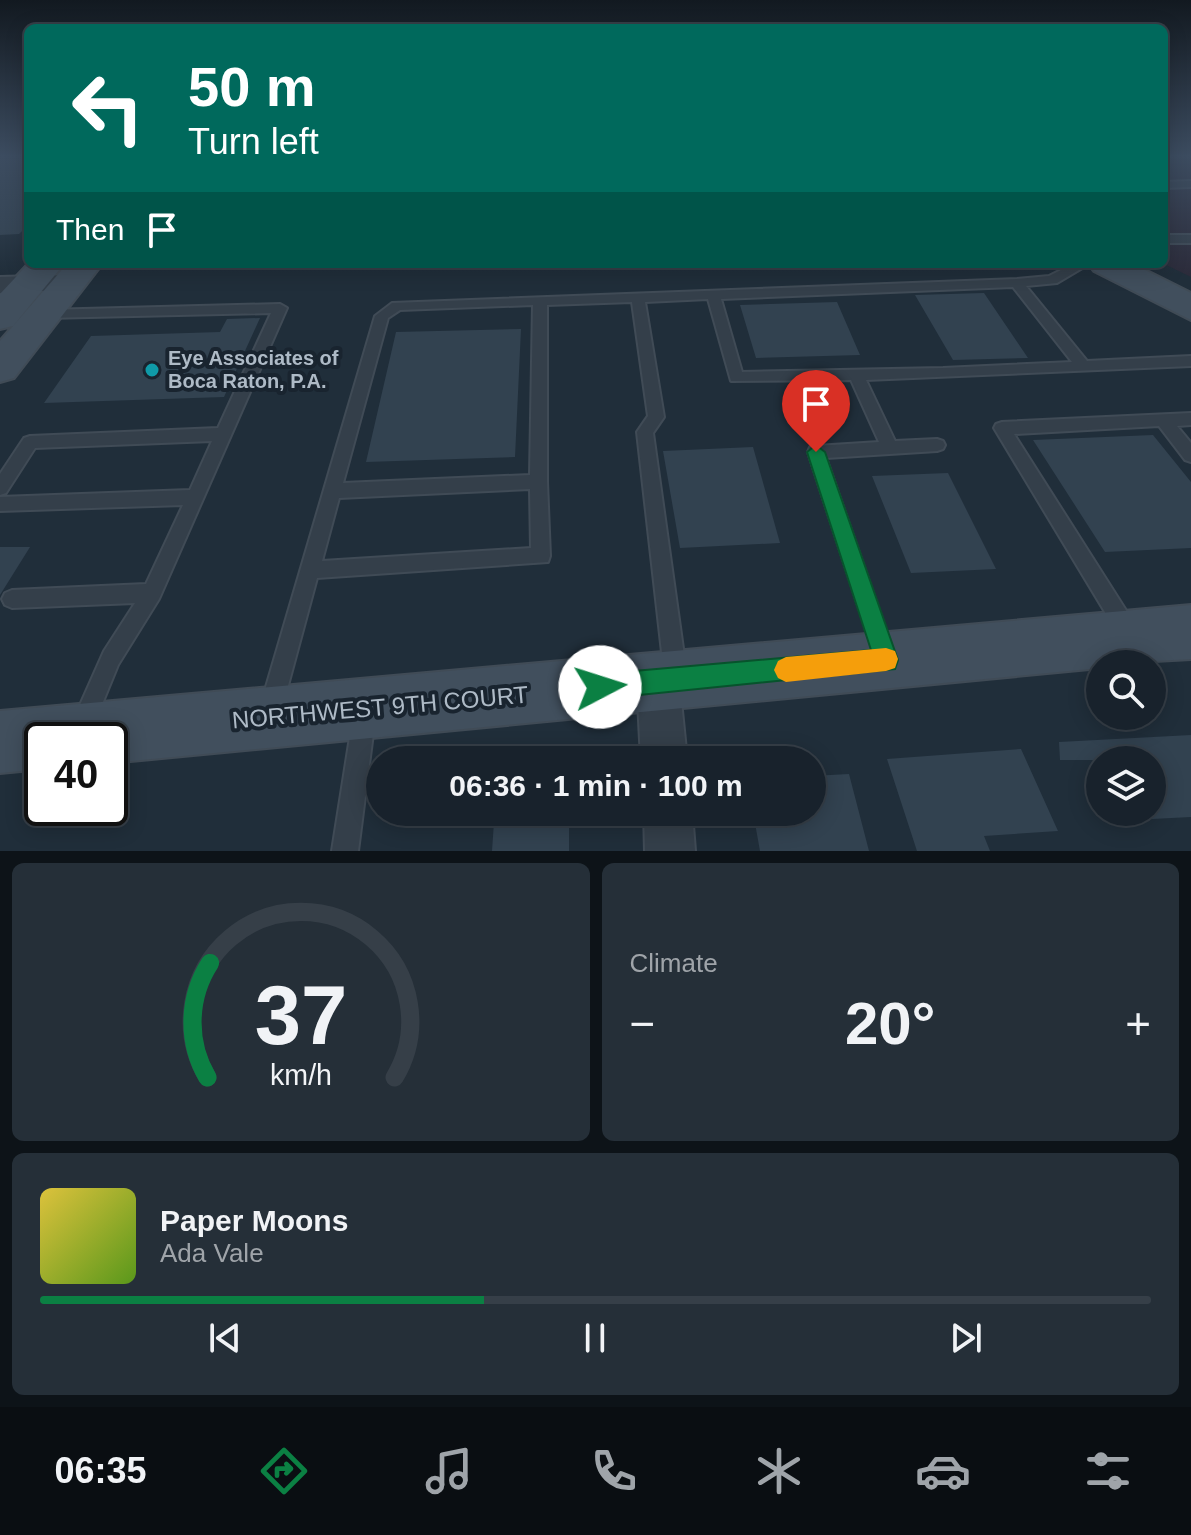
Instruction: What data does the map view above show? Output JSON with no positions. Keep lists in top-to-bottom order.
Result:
{
  "streets": {
    "street": ["NORTHWEST 9TH COURT"]
  },
  "places": ["Eye Associates of Boca Raton, P.A."],
  "page": {
    "turn": ["50 m", "Turn left"],
    "then": "Then",
    "limit": "40",
    "trip": "06:36 · 1 min · 100 m",
    "tile": "Climate",
    "heat": ["−", "20°", "+"],
    "song": ["Paper Moons", "Ada Vale"],
    "tabs": "06:35",
    "gauge": ["37", "km/h"]
  }
}
